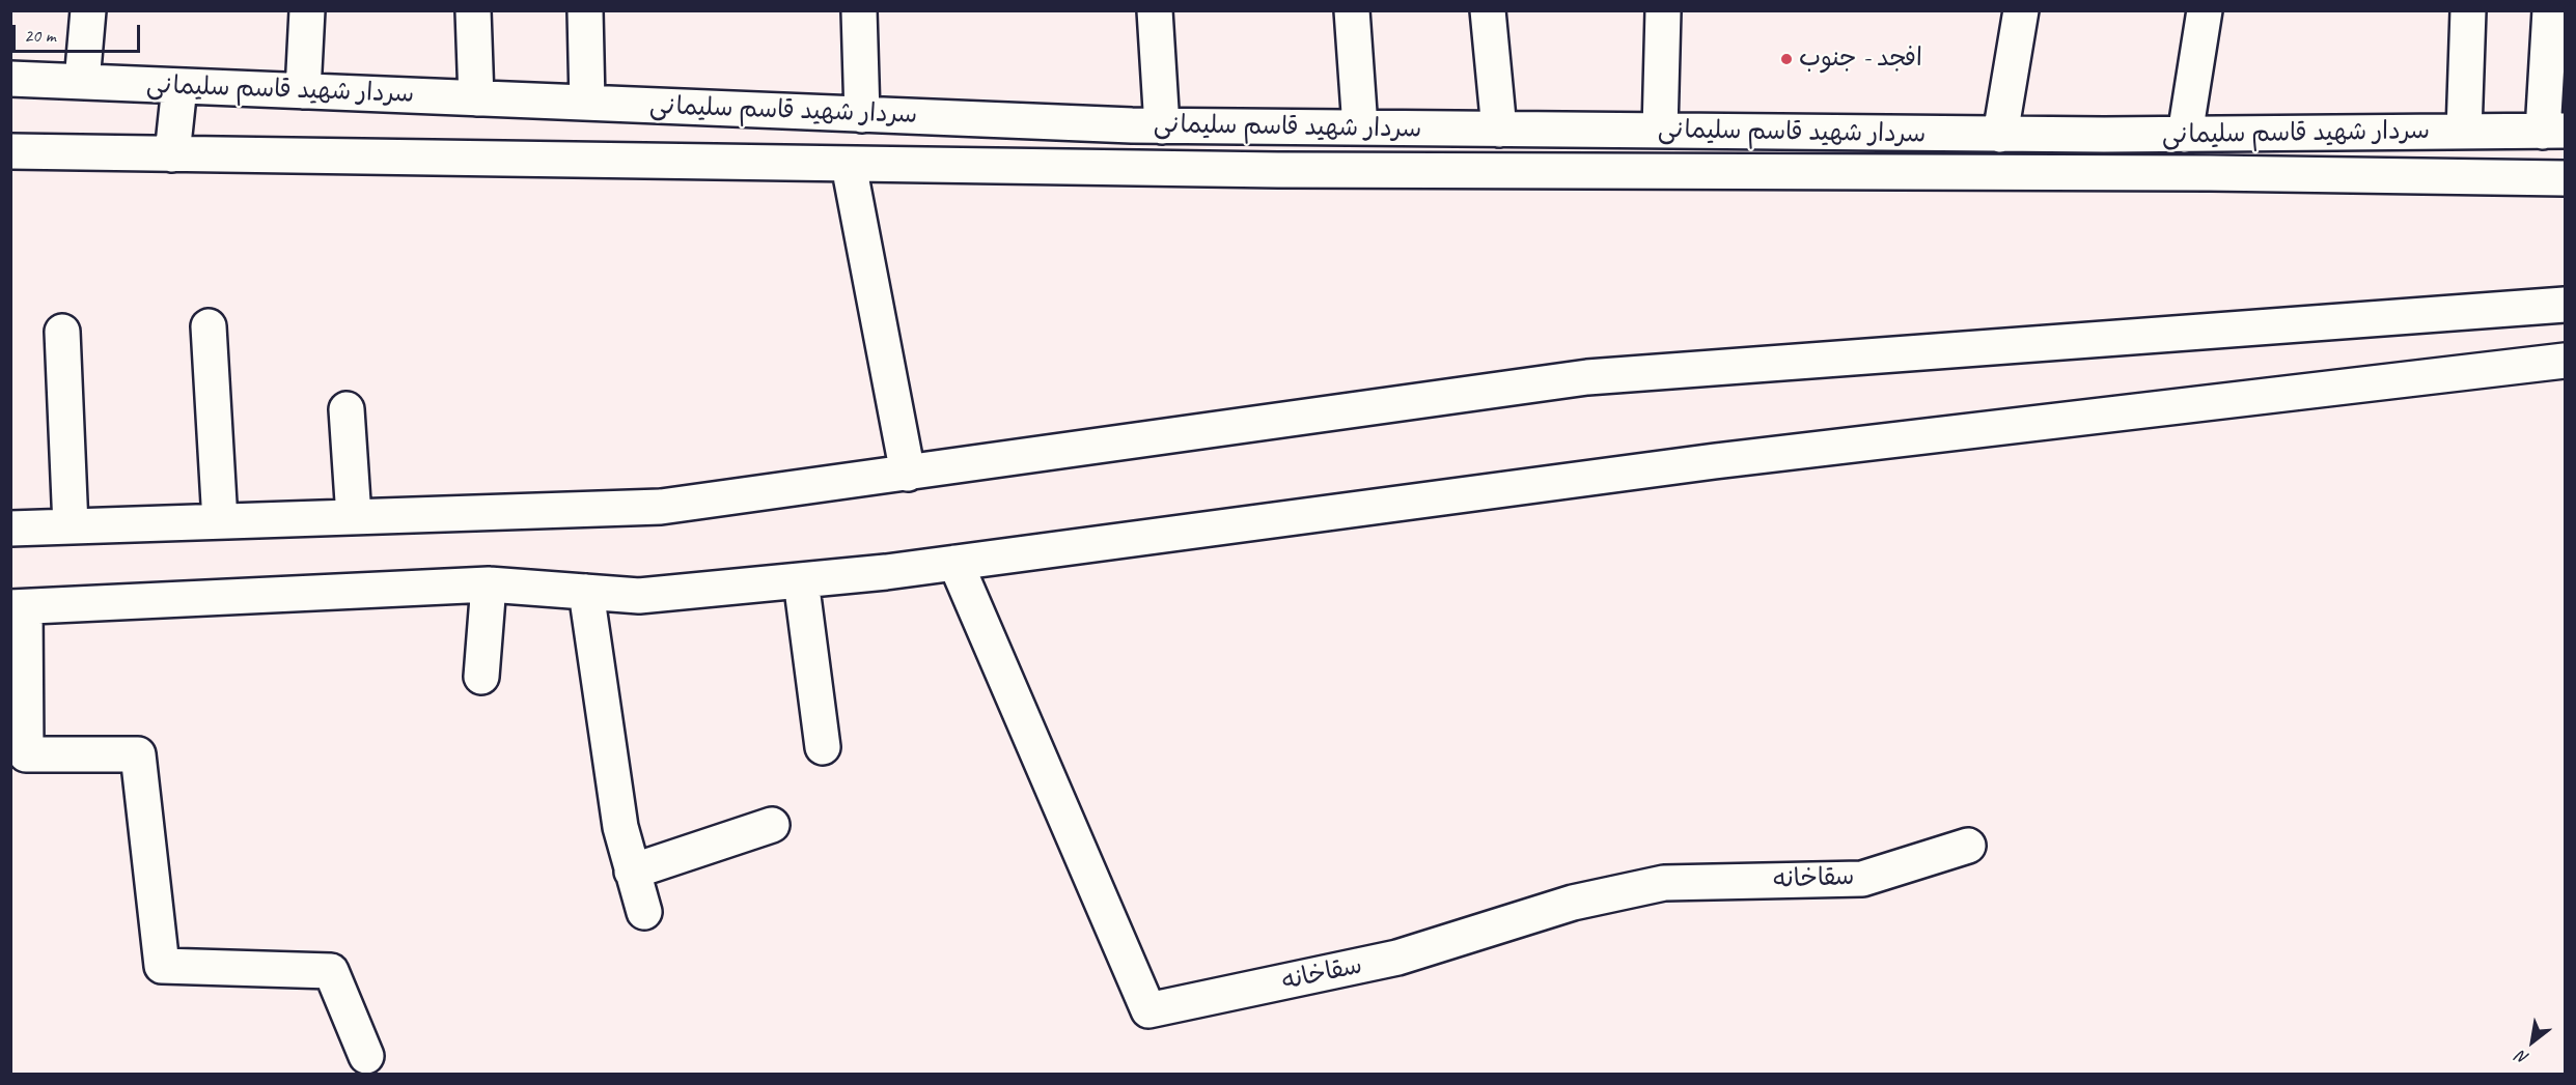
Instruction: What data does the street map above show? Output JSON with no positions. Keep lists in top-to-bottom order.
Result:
{
  "streets": {
    "street": ["سردار شهید قاسم سلیمانی", "سقاخانه"]
  },
  "places": ["افجد - جنوب"],
  "scale_bar": "20 m",
  "north": "bottom left"
}
